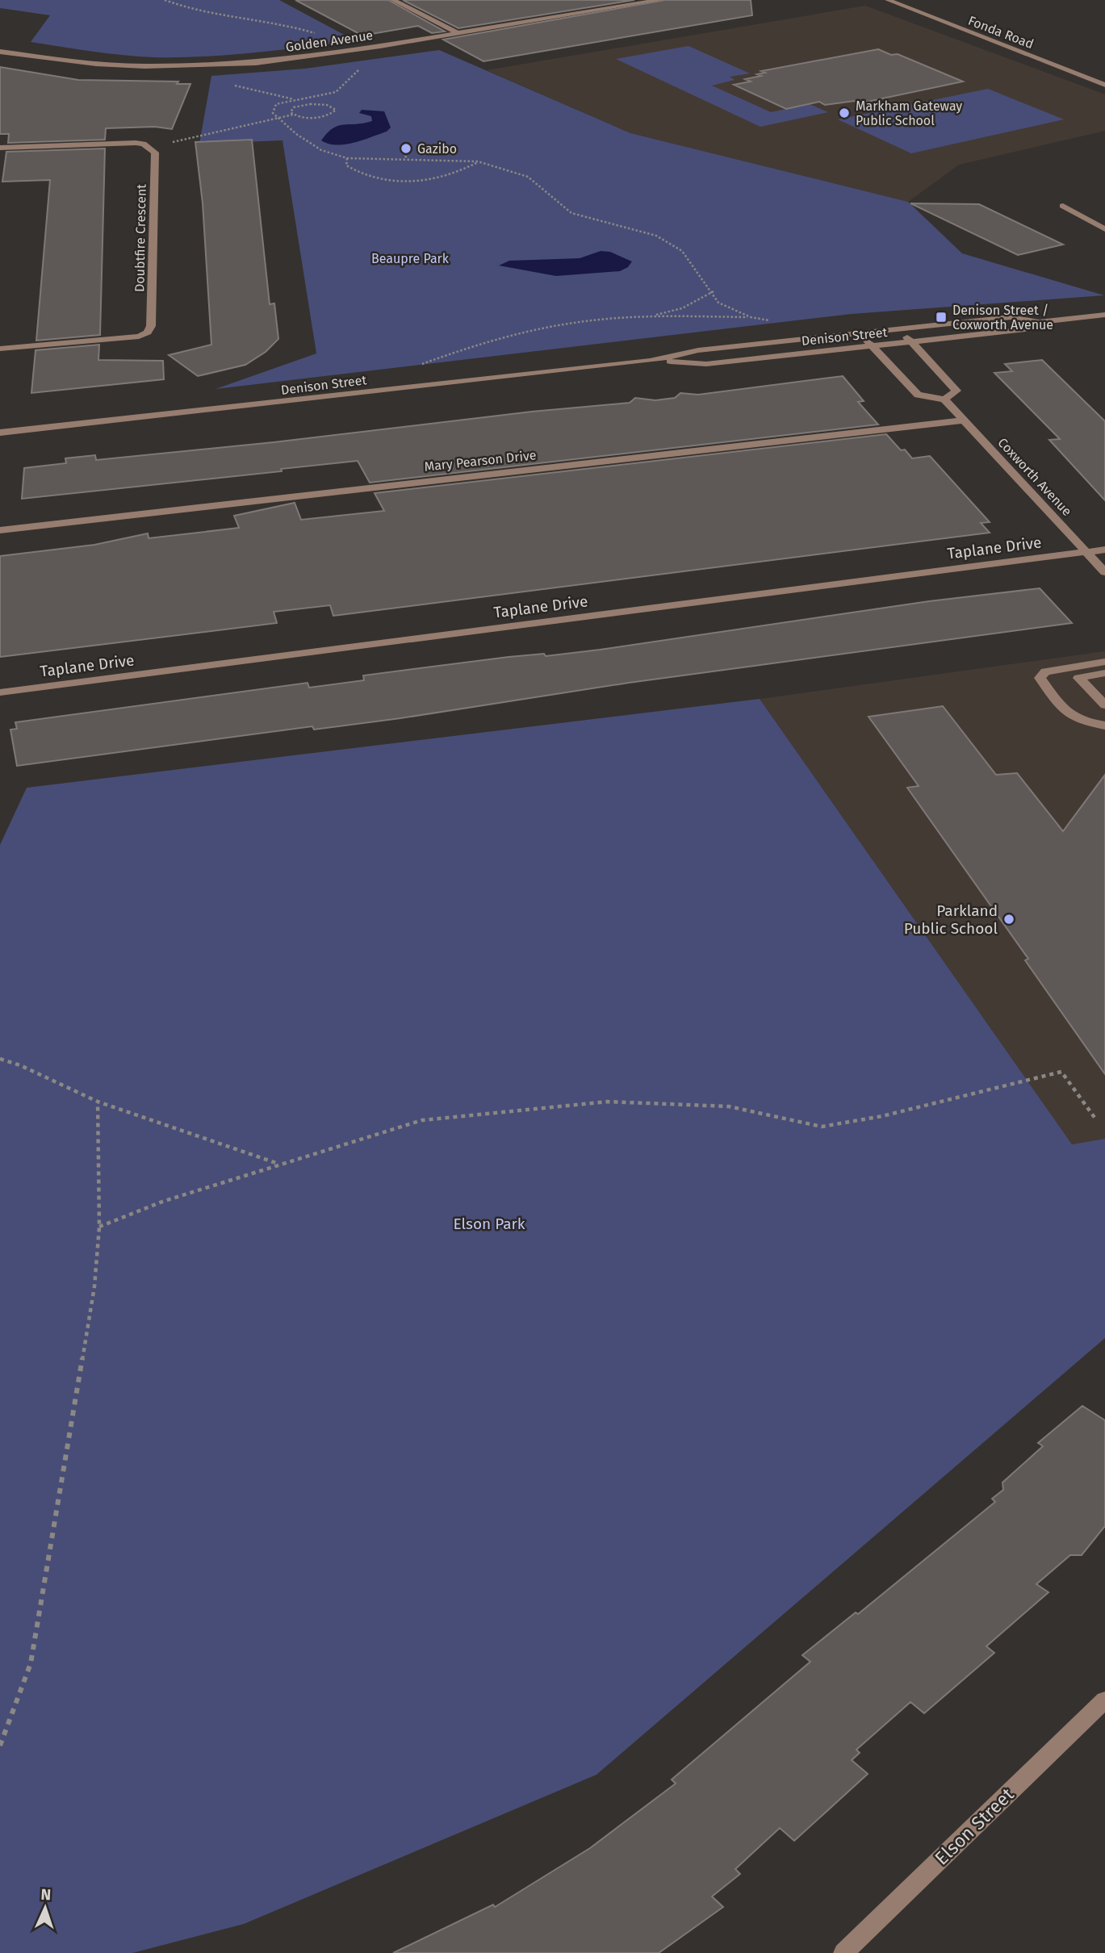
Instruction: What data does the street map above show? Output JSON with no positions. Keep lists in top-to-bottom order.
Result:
{
  "streets": {
    "street": [
      "Fonda Road",
      "Golden Avenue",
      "Doubtfire Crescent",
      "Denison Street",
      "Mary Pearson Drive",
      "Coxworth Avenue",
      "Taplane Drive",
      "Elson Street"
    ]
  },
  "crossings": [
    ["Mary Pearson Drive", "Coxworth Avenue"],
    ["Coxworth Avenue", "Taplane Drive"]
  ],
  "parks": ["Beaupre Park", "Elson Park"],
  "places": {
    "other": ["Markham Gateway Public School", "Gazibo", "Parkland Public School"],
    "transit": ["Denison Street / Coxworth Avenue"]
  },
  "north": "top"
}
